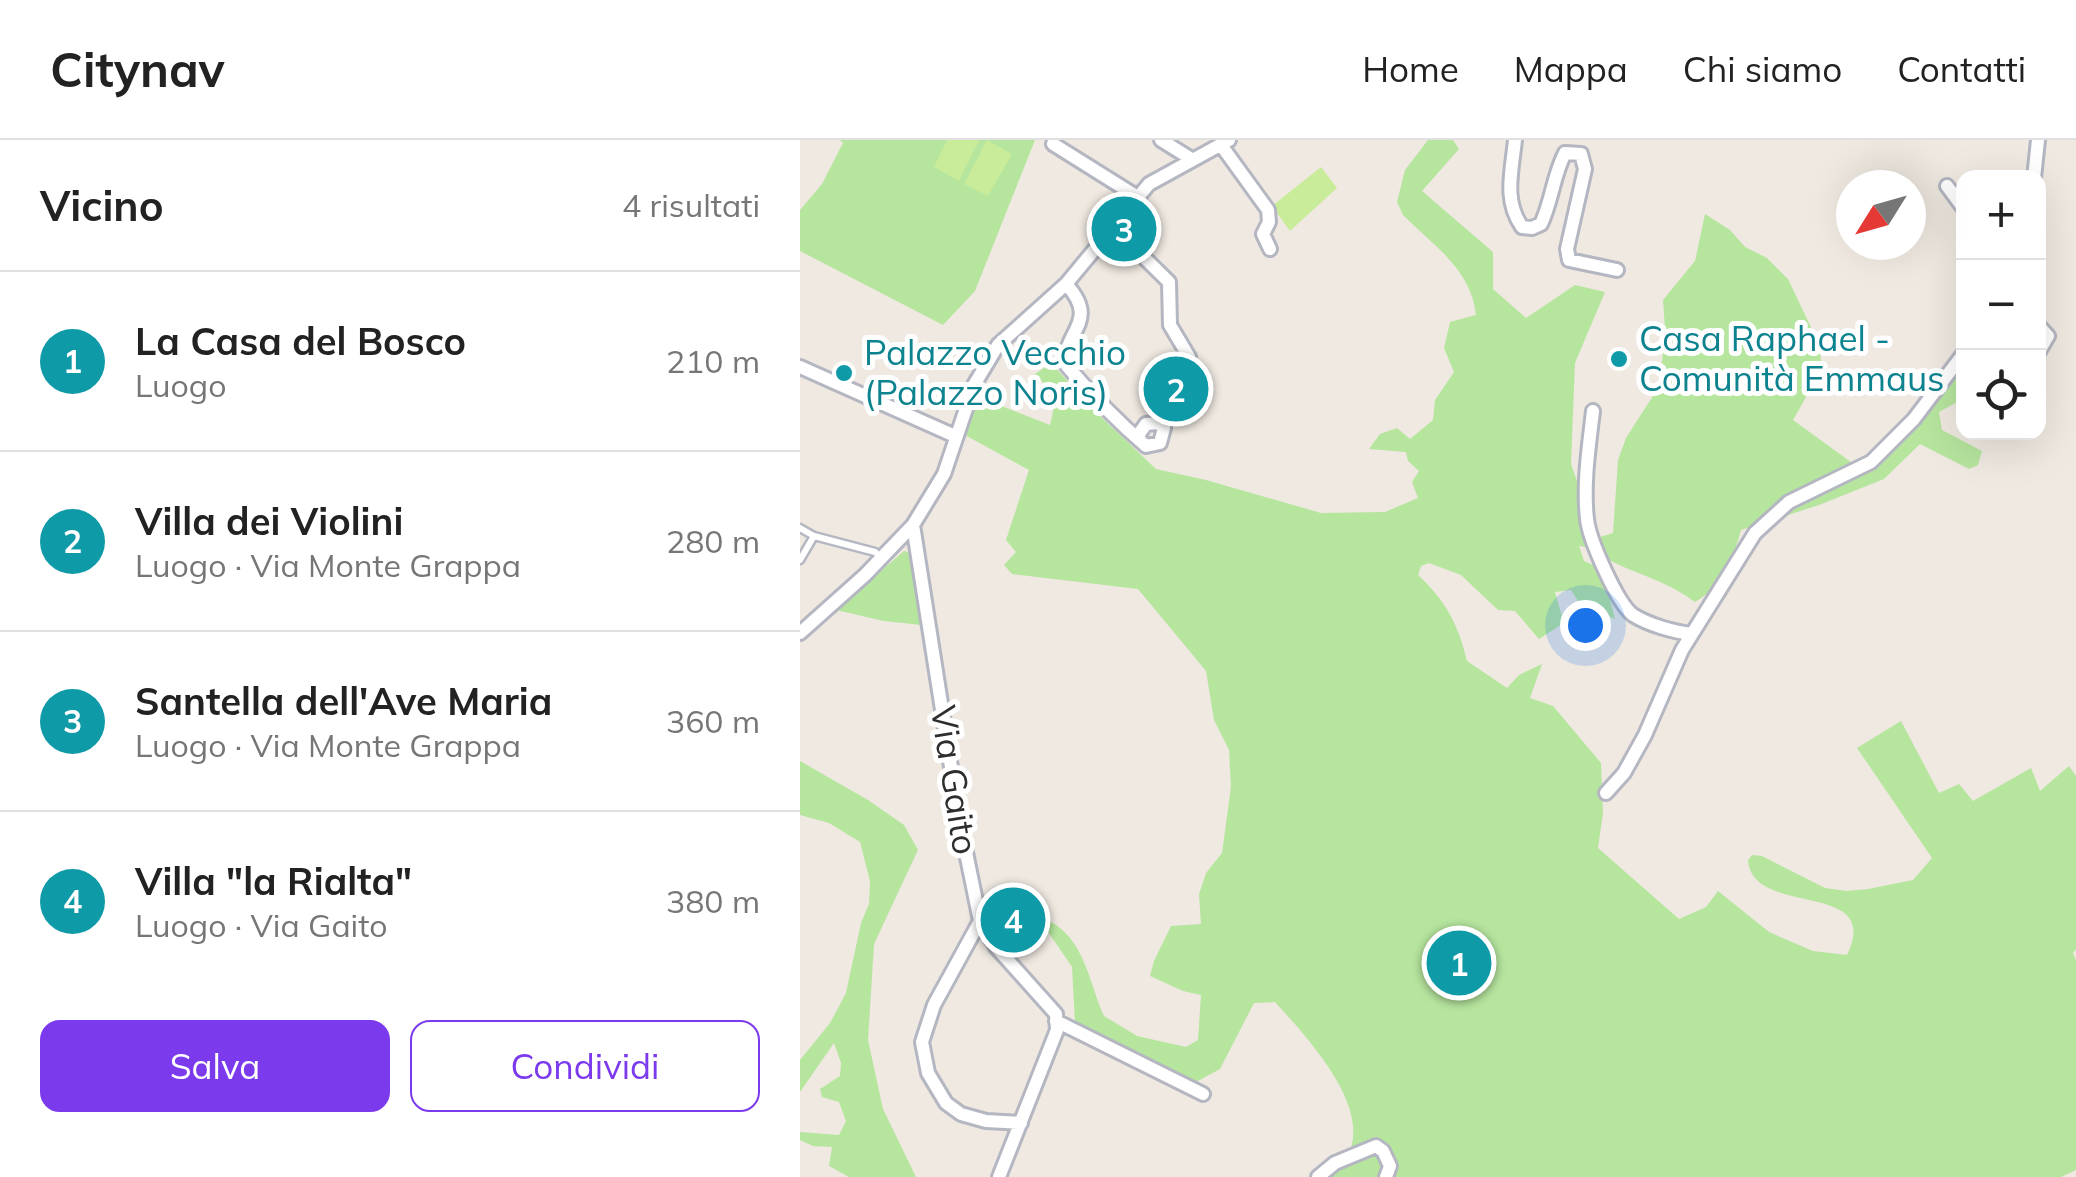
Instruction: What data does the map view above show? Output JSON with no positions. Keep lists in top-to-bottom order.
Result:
{
  "streets": {
    "street": ["Via Gaito"]
  },
  "places": ["Casa Raphael - Comunità Emmaus", "Palazzo Vecchio (Palazzo Noris)"],
  "north": "bottom left",
  "page": {
    "header": "Citynav",
    "nav": [
      "Home",
      "Mappa",
      "Chi siamo",
      "Contatti"
    ],
    "heading": ["Vicino", "4 risultati"],
    "map_buttons": ["+", "−"],
    "pins": [
      "3",
      "2",
      "4",
      "1"
    ],
    "list": [
      {
        "mark": "1",
        "name": "La Casa del Bosco",
        "note": "Luogo",
        "value": "210 m"
      },
      {
        "mark": "2",
        "name": "Villa dei Violini",
        "note": "Luogo · Via Monte Grappa",
        "value": "280 m"
      },
      {
        "mark": "3",
        "name": "Santella dell'Ave Maria",
        "note": "Luogo · Via Monte Grappa",
        "value": "360 m"
      },
      {
        "mark": "4",
        "name": "Villa \"la Rialta\"",
        "note": "Luogo · Via Gaito",
        "value": "380 m"
      }
    ],
    "buttons": ["Salva", "Condividi"]
  }
}
